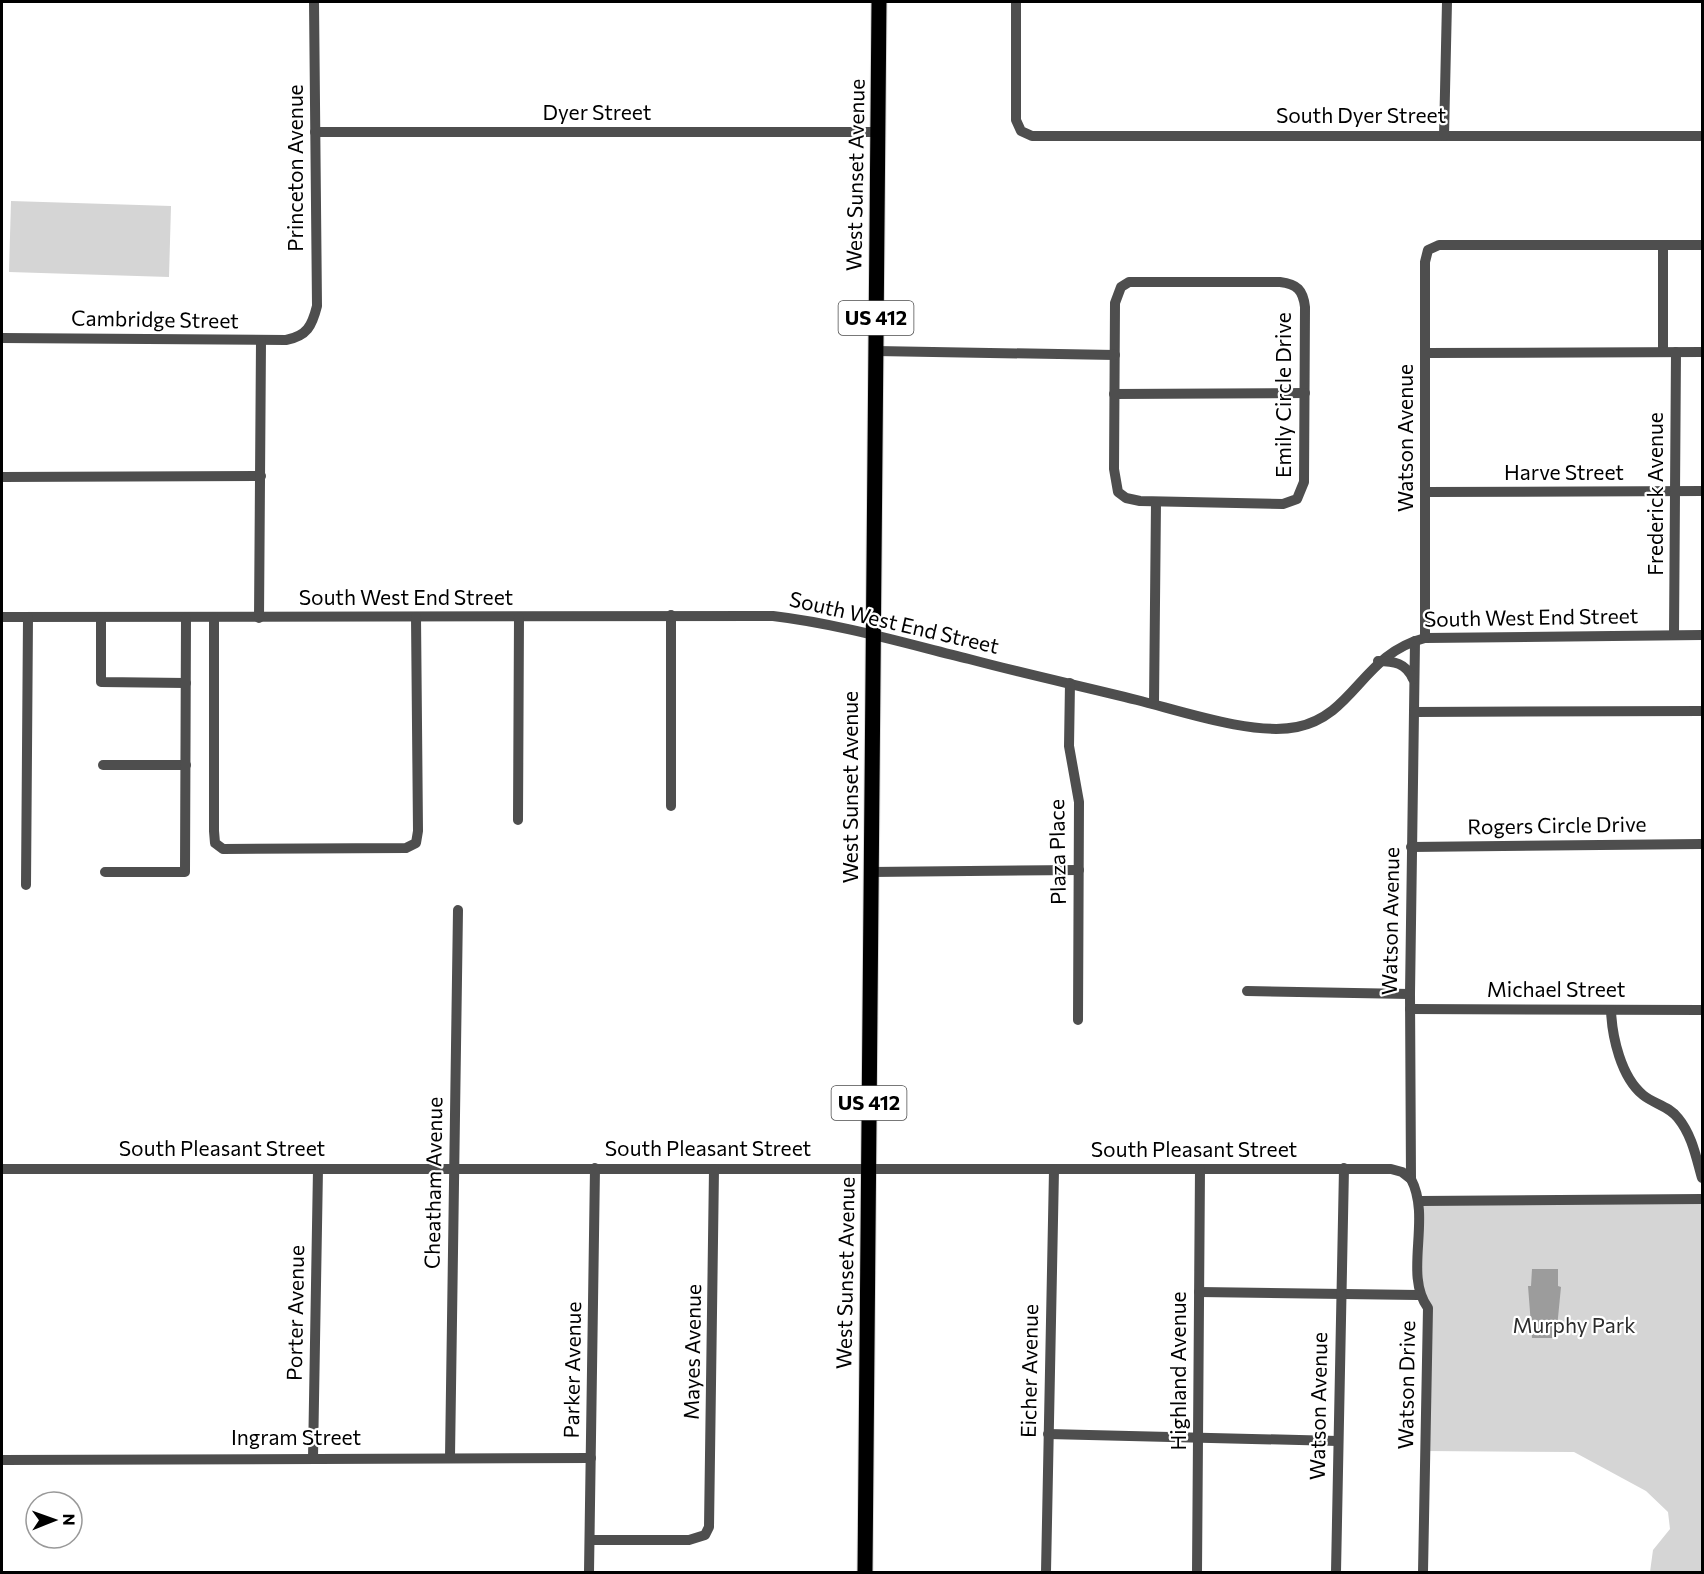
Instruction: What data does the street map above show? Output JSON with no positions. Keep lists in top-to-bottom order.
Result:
{
  "streets": {
    "highway": ["West Sunset Avenue", "US 412"],
    "street": [
      "Dyer Street",
      "South Dyer Street",
      "Princeton Avenue",
      "Cambridge Street",
      "Emily Circle Drive",
      "Watson Avenue",
      "Harve Street",
      "Frederick Avenue",
      "South West End Street",
      "Rogers Circle Drive",
      "Plaza Place",
      "Michael Street",
      "South Pleasant Street",
      "Cheatham Avenue",
      "Porter Avenue",
      "Mayes Avenue",
      "Parker Avenue",
      "Eicher Avenue",
      "Highland Avenue",
      "Watson Drive",
      "Ingram Street"
    ]
  },
  "crossings": [
    ["Dyer Street", "Princeton Avenue"],
    ["Dyer Street", "West Sunset Avenue"],
    ["Princeton Avenue", "Cambridge Street"],
    ["West Sunset Avenue", "South West End Street"],
    ["West Sunset Avenue", "South Pleasant Street"],
    ["Watson Avenue", "Harve Street"],
    ["Watson Avenue", "South West End Street"],
    ["Watson Avenue", "Rogers Circle Drive"],
    ["Watson Avenue", "Michael Street"],
    ["Watson Avenue", "South Pleasant Street"],
    ["Watson Avenue", "Watson Drive"],
    ["Harve Street", "Frederick Avenue"],
    ["Frederick Avenue", "South West End Street"],
    ["South West End Street", "Plaza Place"],
    ["South Pleasant Street", "Cheatham Avenue"],
    ["South Pleasant Street", "Porter Avenue"],
    ["South Pleasant Street", "Mayes Avenue"],
    ["South Pleasant Street", "Parker Avenue"],
    ["South Pleasant Street", "Eicher Avenue"],
    ["South Pleasant Street", "Highland Avenue"],
    ["Cheatham Avenue", "Ingram Street"],
    ["Porter Avenue", "Ingram Street"],
    ["Mayes Avenue", "Parker Avenue"],
    ["Parker Avenue", "Ingram Street"]
  ],
  "parks": ["Murphy Park"],
  "north": "right"
}
